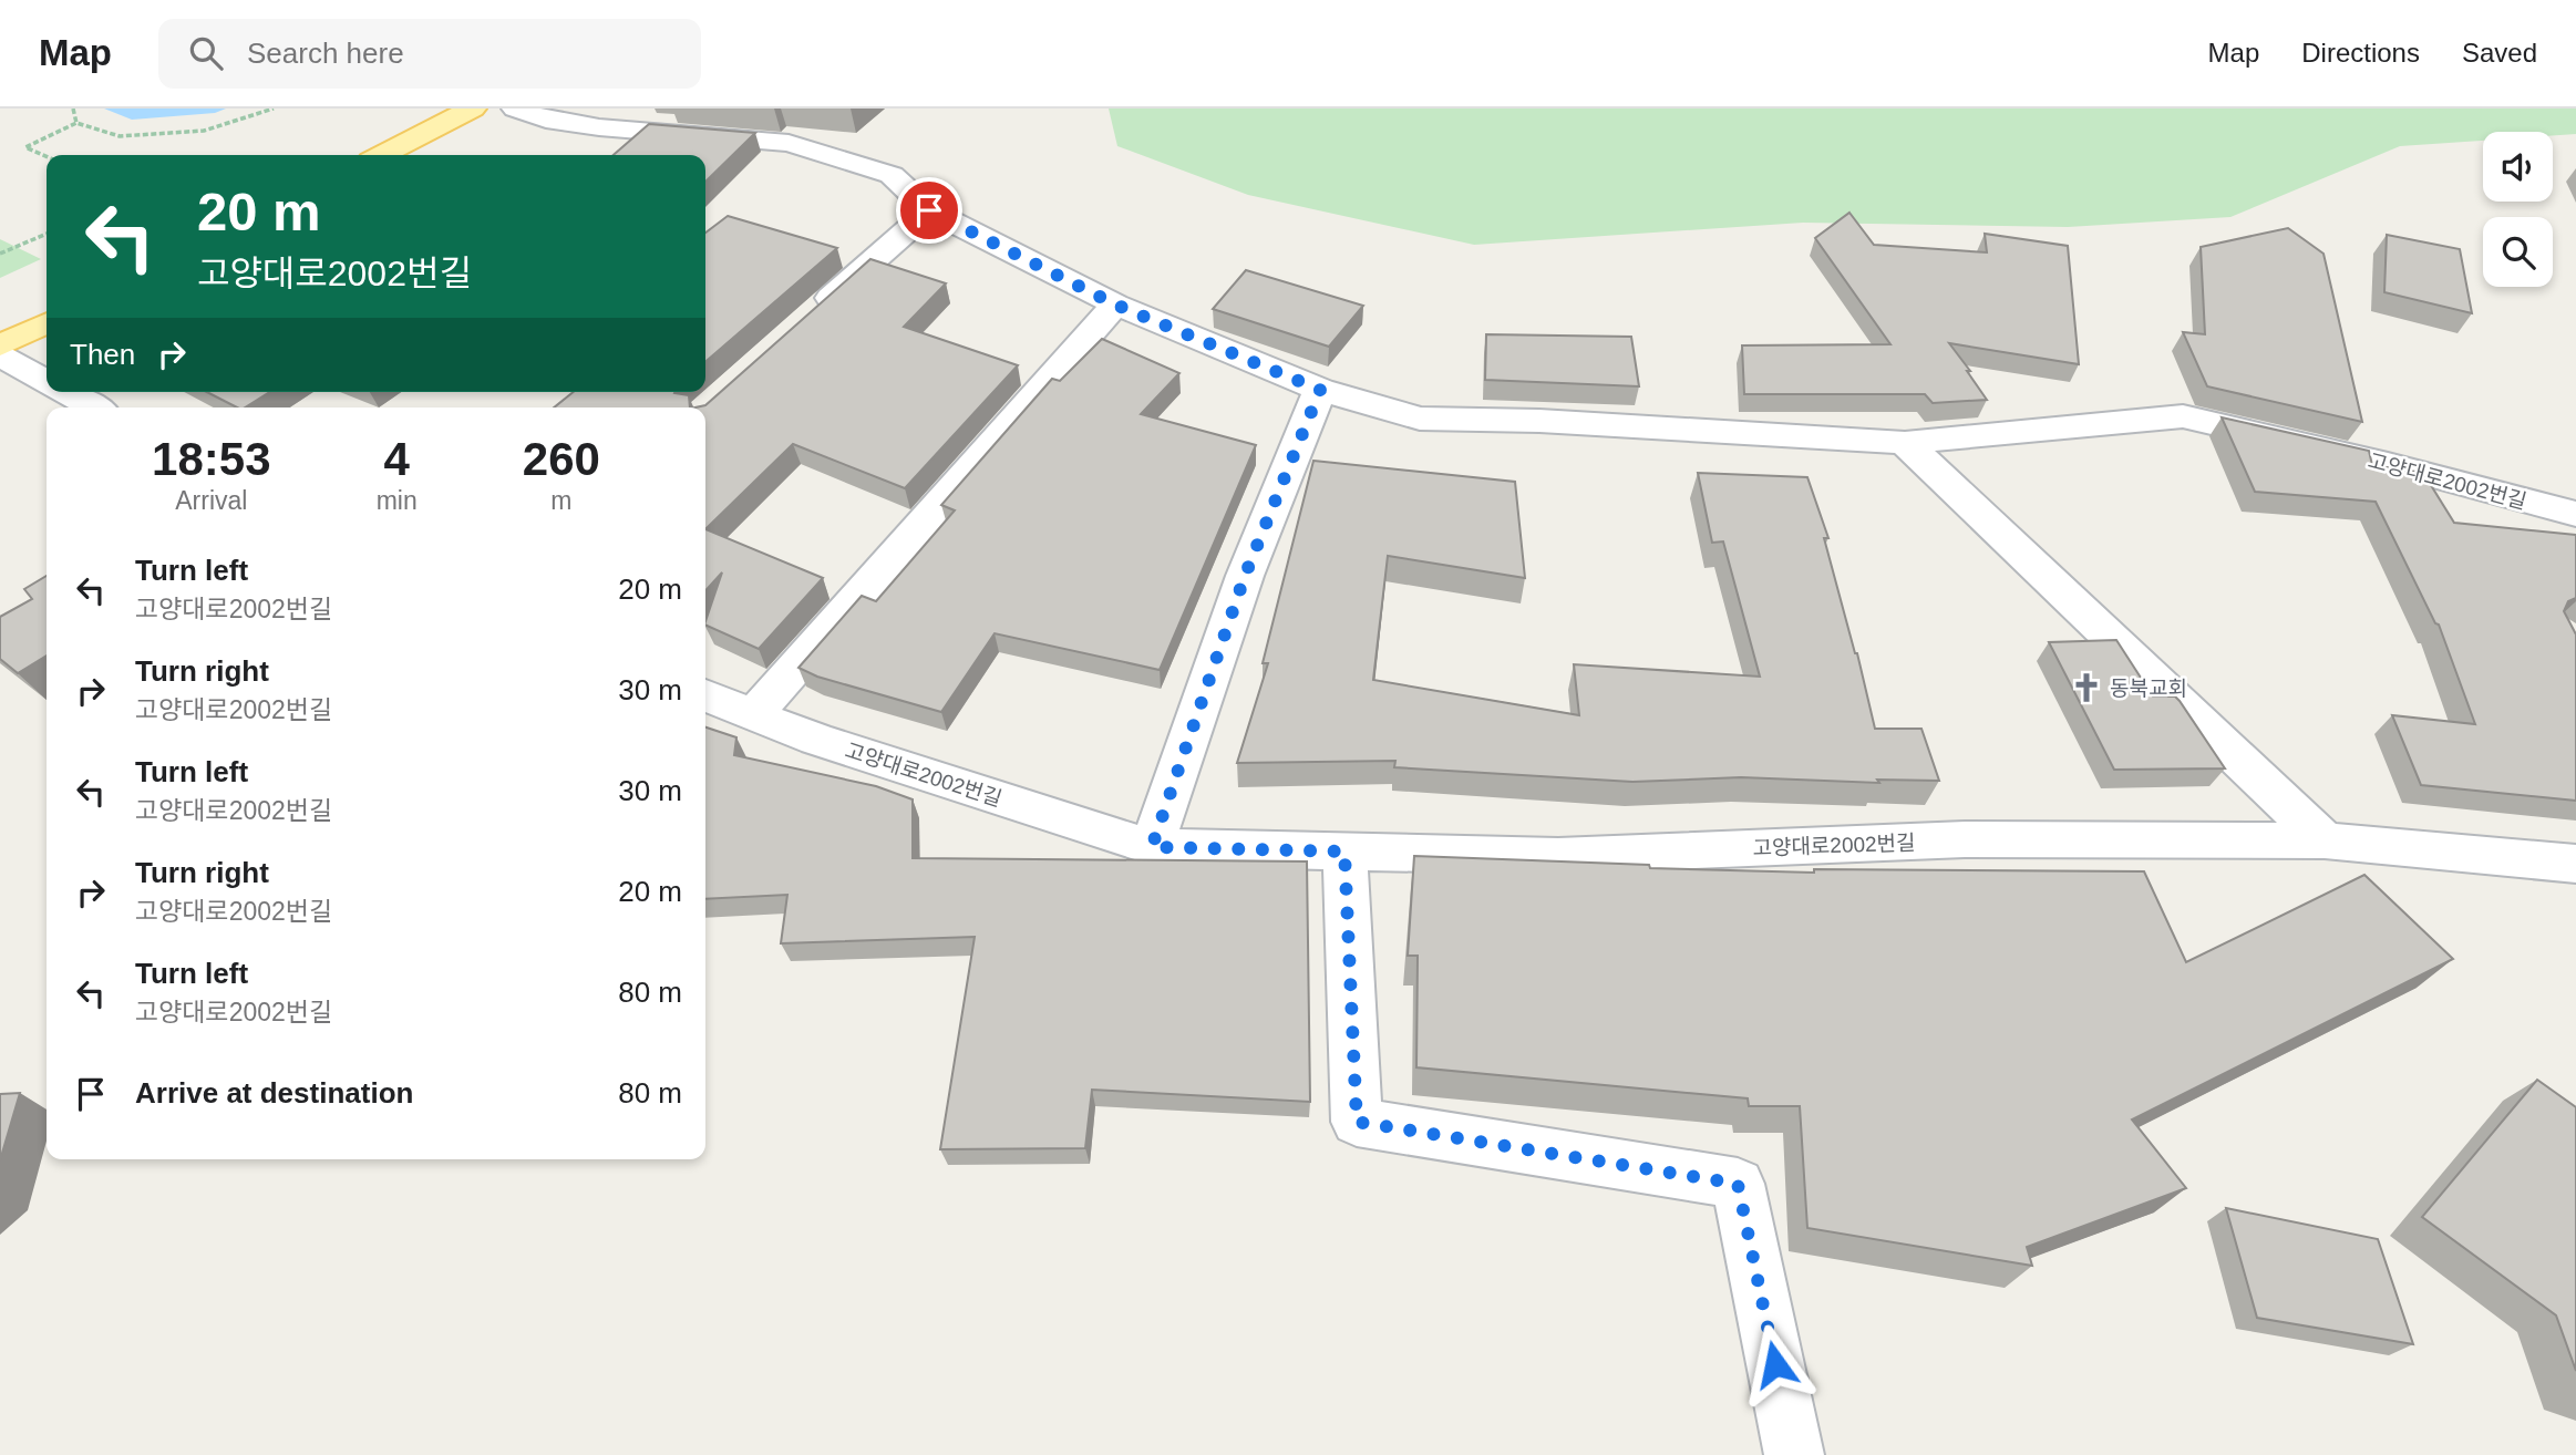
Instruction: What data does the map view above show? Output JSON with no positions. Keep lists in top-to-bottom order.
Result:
{
  "streets": {
    "street": ["고양대로2002번길"]
  },
  "places": {
    "church": ["동북교회"]
  },
  "page": {
    "header": "Map",
    "search": "Search here",
    "nav": ["Map", "Directions", "Saved"],
    "turn": ["20 m", "고양대로2002번길"],
    "then": "Then",
    "eta": [
      "18:53",
      "Arrival",
      "4",
      "min",
      "260",
      "m"
    ],
    "list": [
      {
        "name": "Turn left",
        "note": "고양대로2002번길",
        "value": "20 m"
      },
      {
        "name": "Turn right",
        "note": "고양대로2002번길",
        "value": "30 m"
      },
      {
        "name": "Turn left",
        "note": "고양대로2002번길",
        "value": "30 m"
      },
      {
        "name": "Turn right",
        "note": "고양대로2002번길",
        "value": "20 m"
      },
      {
        "name": "Turn left",
        "note": "고양대로2002번길",
        "value": "80 m"
      },
      {
        "name": "Arrive at destination",
        "value": "80 m"
      }
    ]
  }
}
